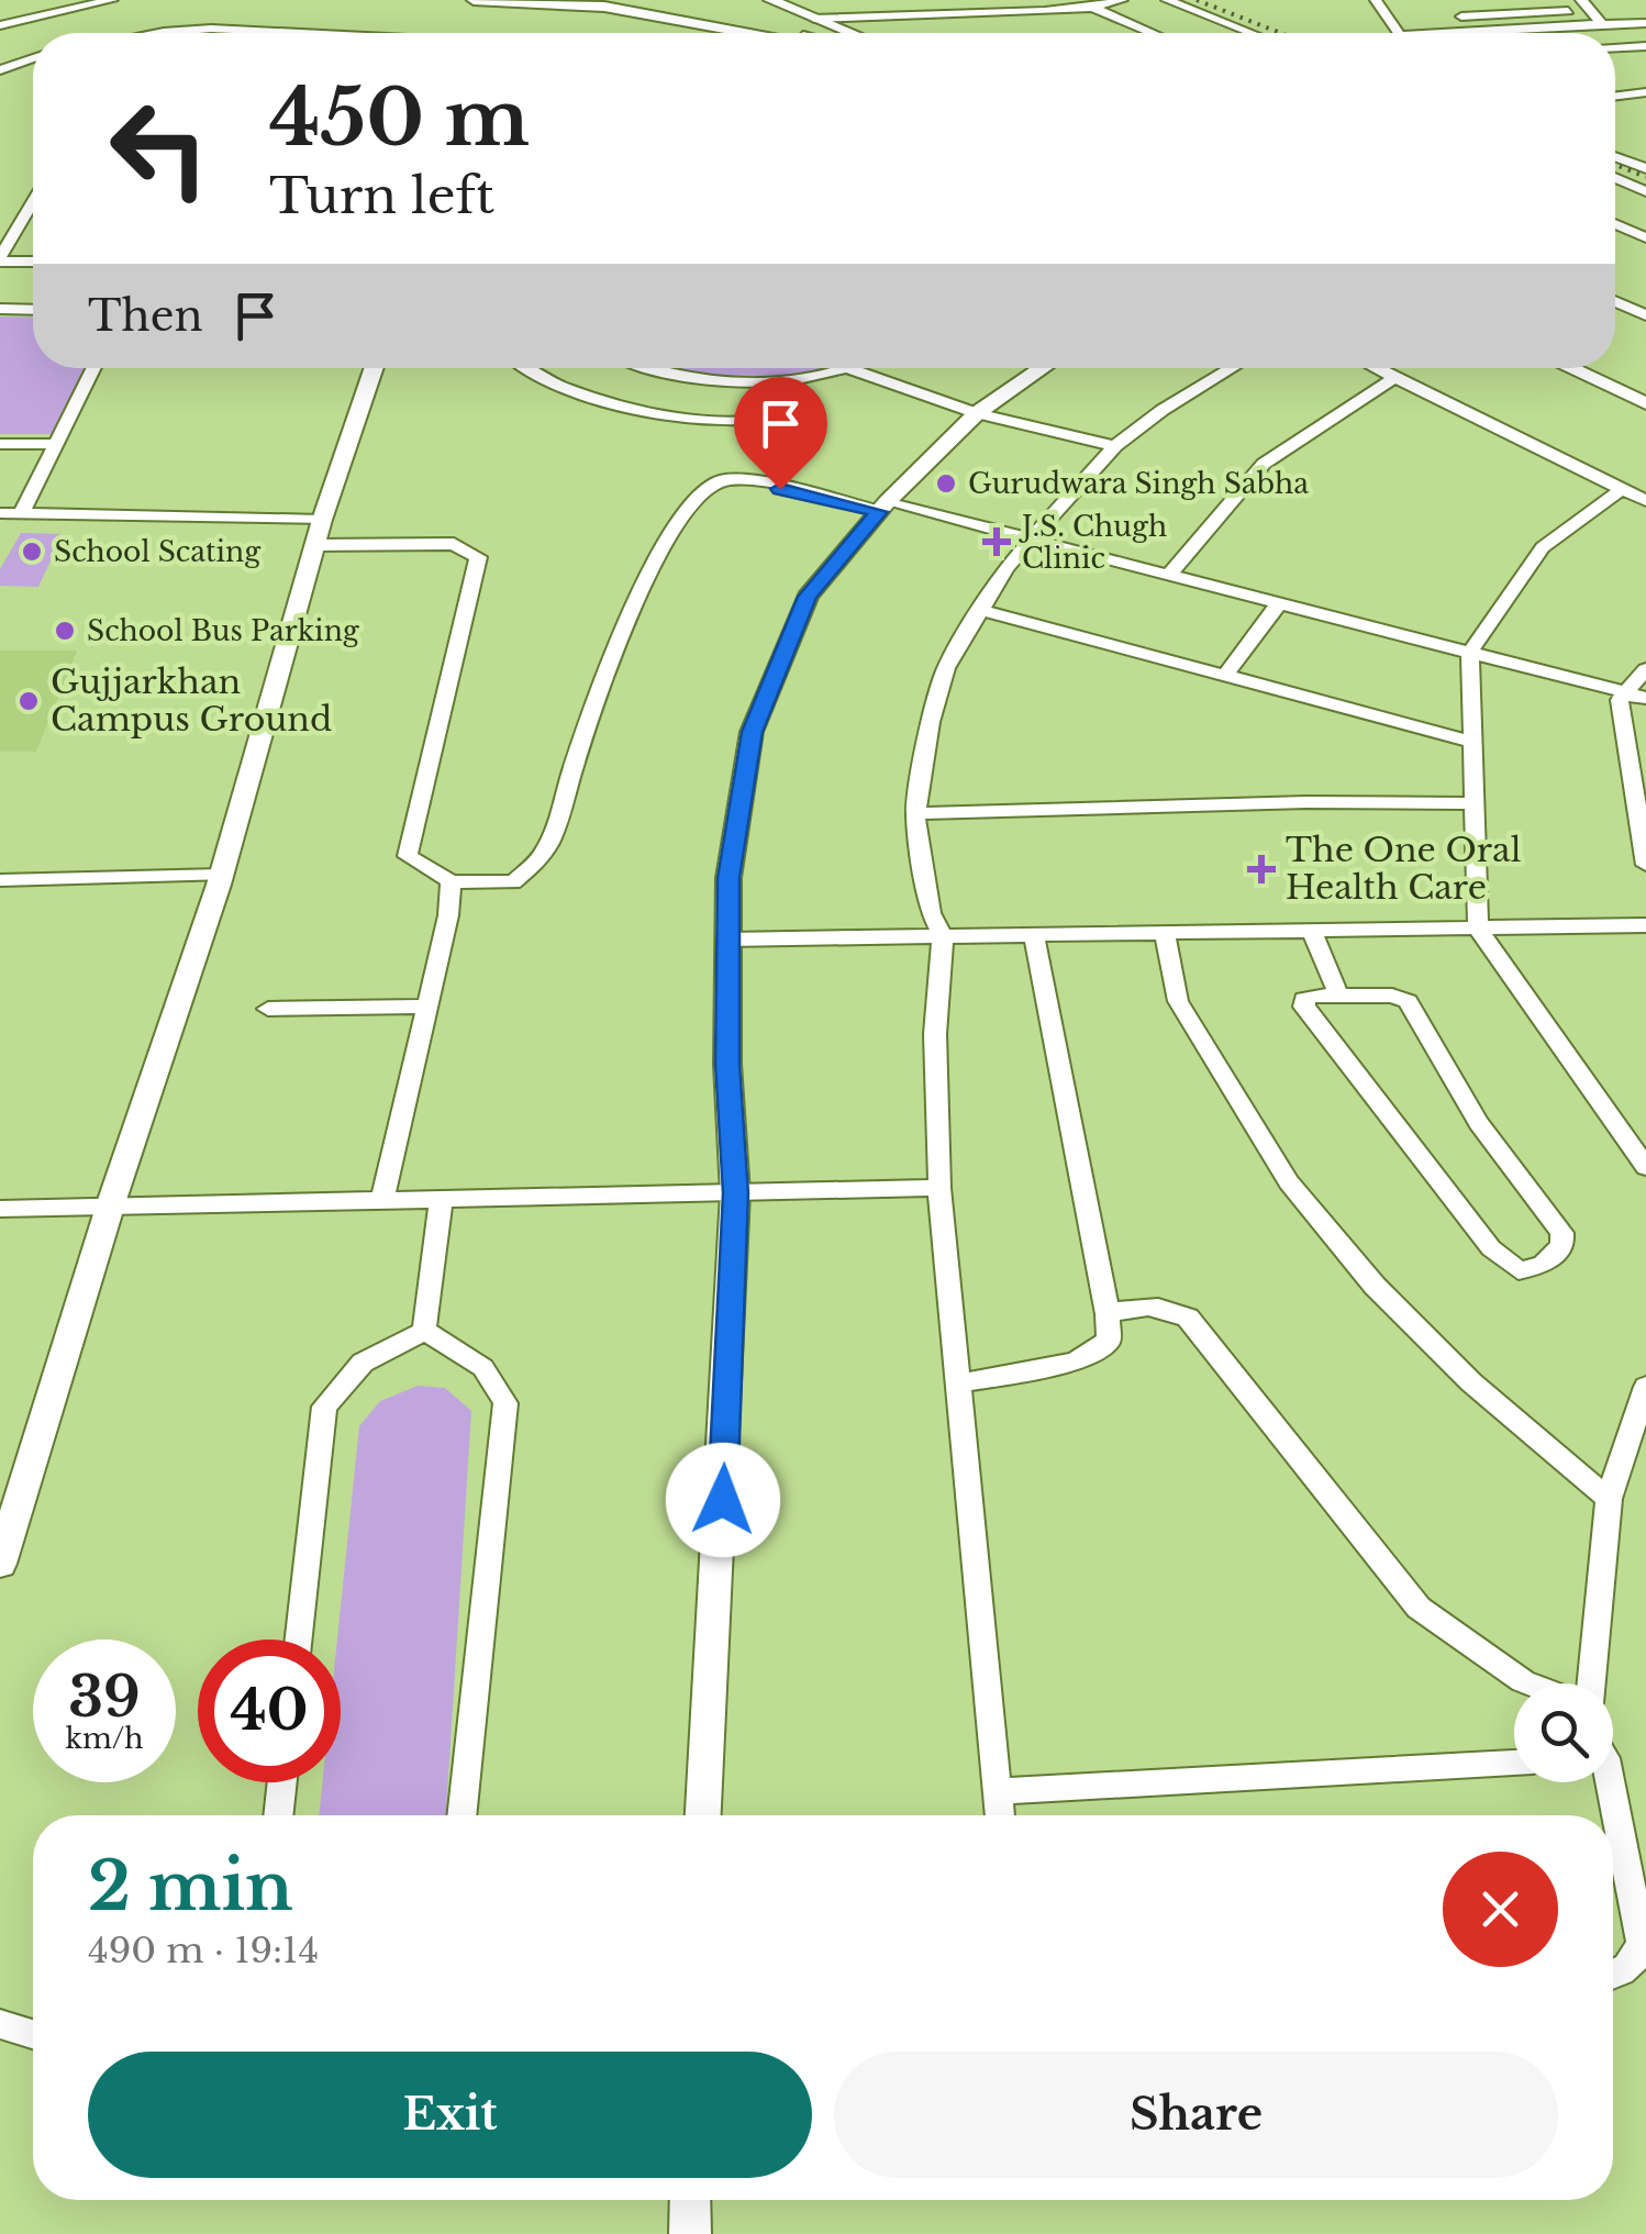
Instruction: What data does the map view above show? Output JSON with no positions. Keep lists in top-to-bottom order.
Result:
{
  "places": {
    "other": [
      "Gurudwara Singh Sabha",
      "School Scating",
      "School Bus Parking",
      "Gujjarkhan Campus Ground"
    ],
    "health": ["J.S. Chugh Clinic", "The One Oral Health Care"]
  },
  "page": {
    "turn": ["450 m", "Turn left"],
    "then": "Then",
    "speed": "39 km/h",
    "limit": "40",
    "heading": ["2 min", "490 m · 19:14"],
    "buttons": ["Exit", "Share"]
  }
}
